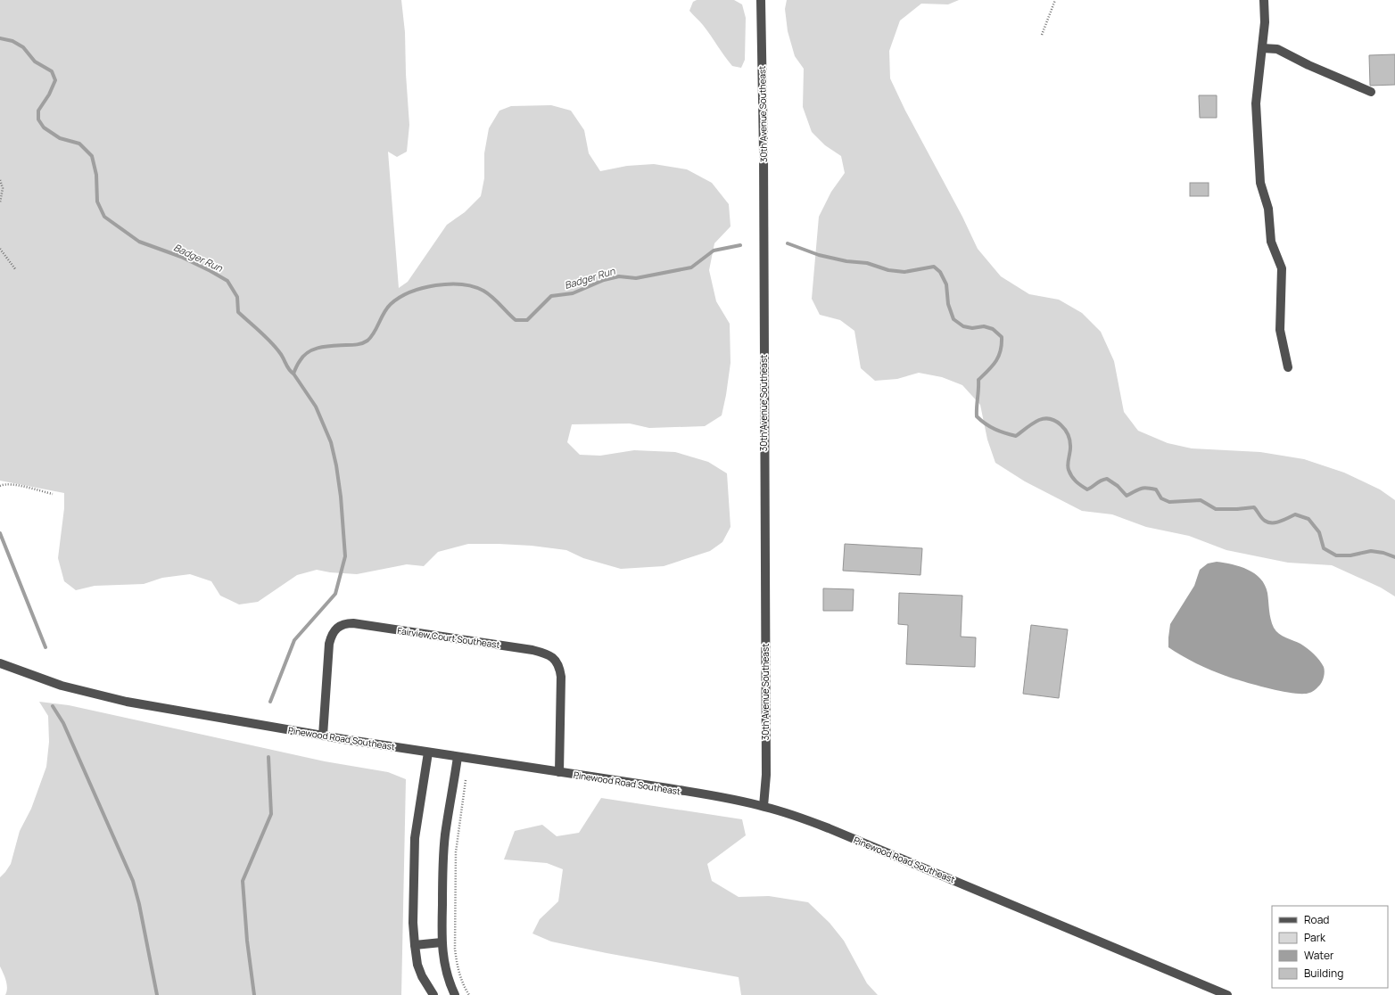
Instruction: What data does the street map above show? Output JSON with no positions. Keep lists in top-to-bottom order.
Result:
{
  "streets": {
    "street": ["30th Avenue Southeast", "Fairview Court Southeast", "Pinewood Road Southeast"]
  },
  "crossings": [
    ["30th Avenue Southeast", "Pinewood Road Southeast"],
    ["Fairview Court Southeast", "Pinewood Road Southeast"]
  ],
  "water": ["Badger Run"],
  "legend": [
    "Road",
    "Park",
    "Water",
    "Building"
  ]
}
